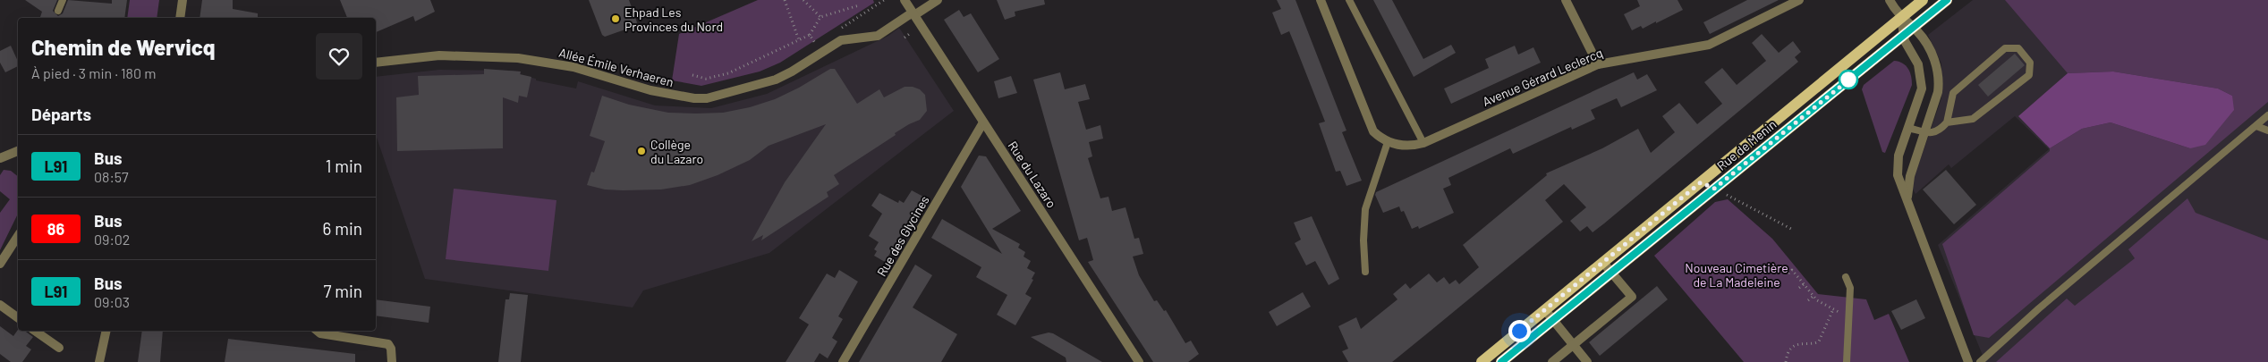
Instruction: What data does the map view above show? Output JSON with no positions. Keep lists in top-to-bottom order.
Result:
{
  "streets": {
    "main road": ["Rue de Menin"],
    "street": [
      "Allée Émile Verhaeren",
      "Avenue Gérard Leclercq",
      "Rue du Lazaro",
      "Rue des Glycines"
    ]
  },
  "crossings": [
    ["Allée Émile Verhaeren", "Rue du Lazaro"],
    ["Rue du Lazaro", "Rue des Glycines"]
  ],
  "parks": ["Nouveau Cimetière de La Madeleine"],
  "places": ["Ehpad Les Provinces du Nord", "Collège du Lazaro"],
  "lines": ["bus line L91"],
  "page": {
    "heading": [
      ["Chemin de Wervicq", "À pied · 3 min · 180 m"],
      "Départs"
    ],
    "list": [
      {
        "mark": "L91",
        "name": "Bus",
        "note": "08:57",
        "value": "1 min"
      },
      {
        "mark": "86",
        "name": "Bus",
        "note": "09:02",
        "value": "6 min"
      },
      {
        "mark": "L91",
        "name": "Bus",
        "note": "09:03",
        "value": "7 min"
      }
    ]
  }
}
